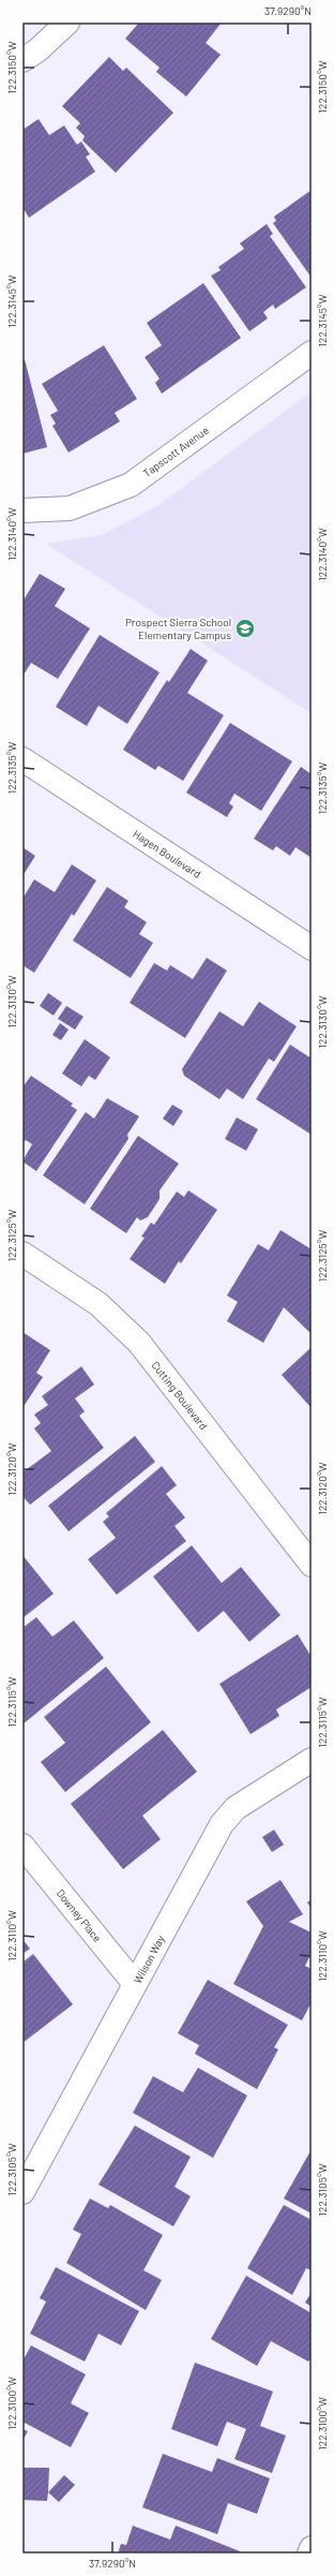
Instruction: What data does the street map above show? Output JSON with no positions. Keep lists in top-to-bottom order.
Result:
{
  "streets": {
    "street": [
      "Tapscott Avenue",
      "Hagen Boulevard",
      "Cutting Boulevard",
      "Downey Place",
      "Wilson Way"
    ]
  },
  "crossings": [
    ["Downey Place", "Wilson Way"]
  ],
  "places": {
    "school or university": ["Prospect Sierra School Elementary Campus"]
  },
  "coordinates": [
    "37.9290°N",
    "122.3150°W",
    "122.3145°W",
    "122.3140°W",
    "122.3135°W",
    "122.3130°W",
    "122.3125°W",
    "122.3120°W",
    "122.3115°W",
    "122.3110°W",
    "122.3105°W",
    "122.3100°W"
  ]
}
